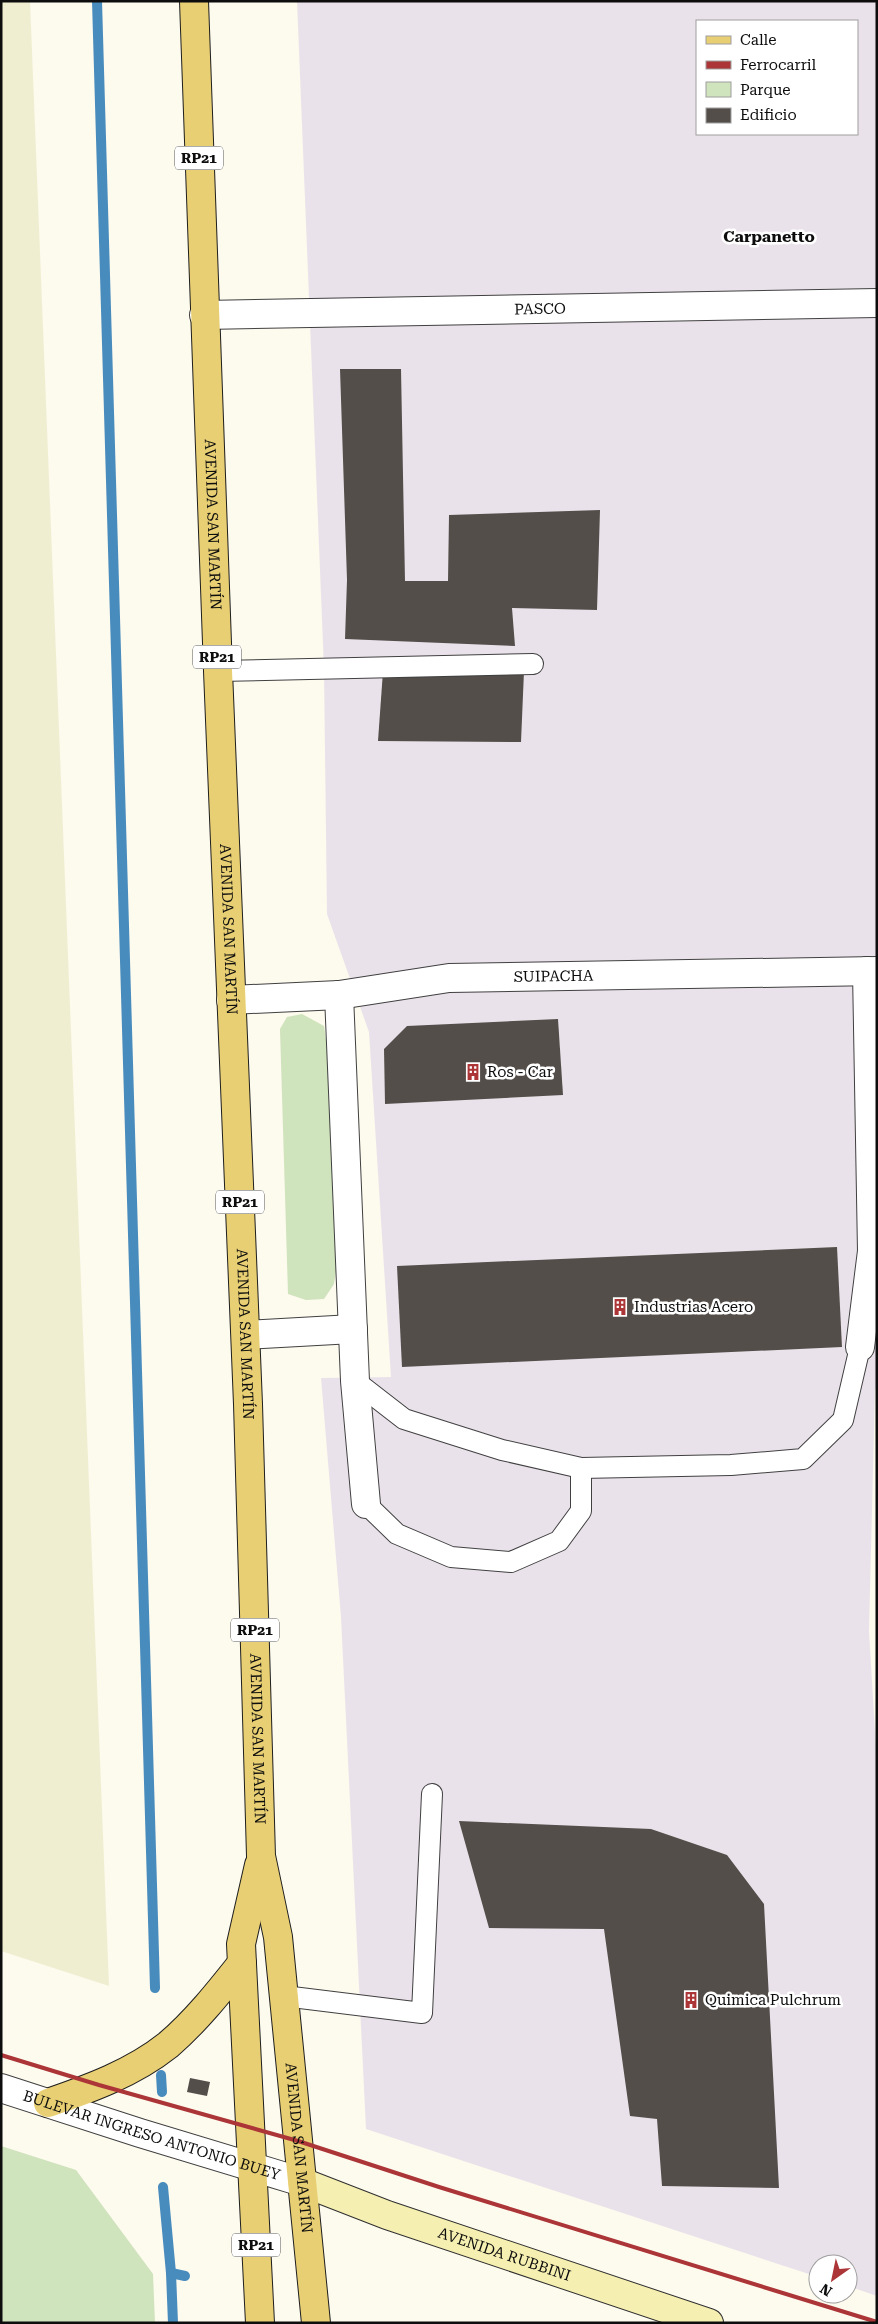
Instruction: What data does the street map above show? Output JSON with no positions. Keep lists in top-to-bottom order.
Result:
{
  "streets": {
    "main road": ["RP21", "AVENIDA SAN MARTÍN", "AVENIDA RUBBINI"],
    "street": ["PASCO", "SUIPACHA", "BULEVAR INGRESO ANTONIO BUEY"]
  },
  "crossings": [
    ["PASCO", "AVENIDA SAN MARTÍN"],
    ["AVENIDA SAN MARTÍN", "SUIPACHA"],
    ["AVENIDA SAN MARTÍN", "BULEVAR INGRESO ANTONIO BUEY"],
    ["AVENIDA SAN MARTÍN", "AVENIDA RUBBINI"],
    ["BULEVAR INGRESO ANTONIO BUEY", "AVENIDA RUBBINI"]
  ],
  "districts": ["Carpanetto"],
  "places": {
    "building": ["Ros - Car", "Industrias Acero", "Quimica Pulchrum"]
  },
  "legend": [
    "Calle",
    "Ferrocarril",
    "Parque",
    "Edificio"
  ],
  "north": "bottom left"
}
